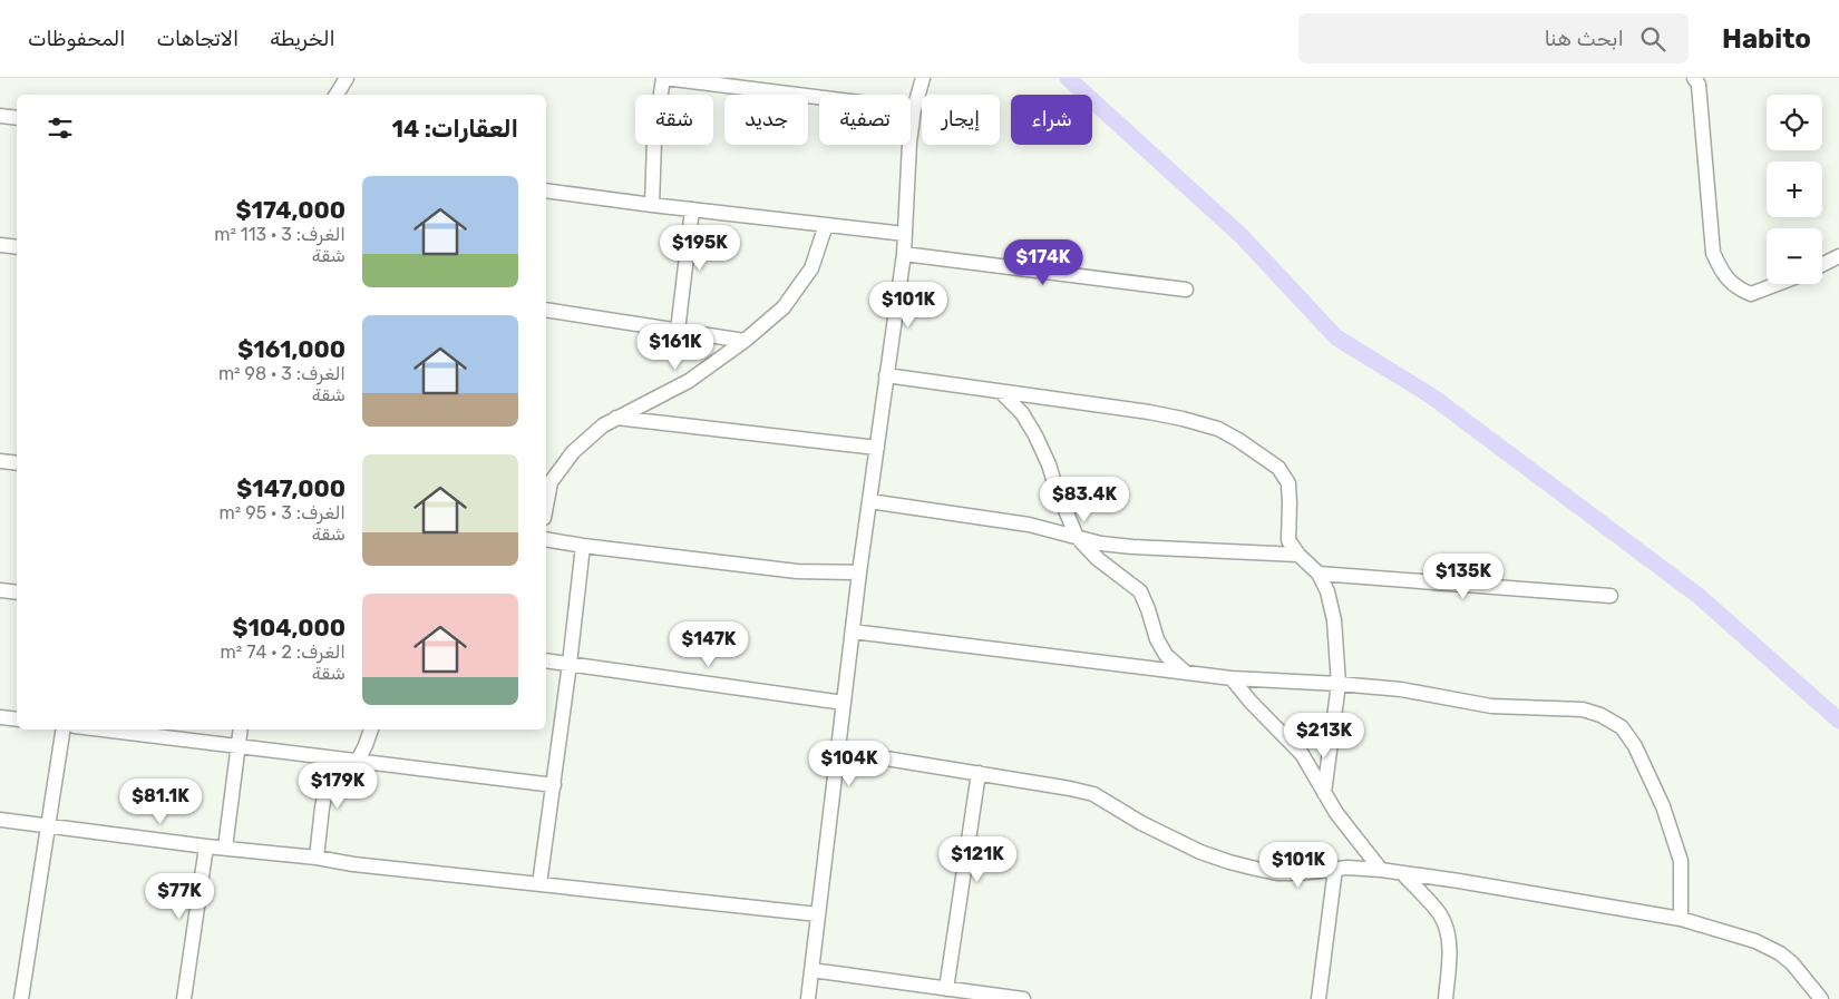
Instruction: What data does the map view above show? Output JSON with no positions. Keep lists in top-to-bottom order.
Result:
{
  "page": {
    "header": "Habito",
    "search": "ابحث هنا",
    "nav": ["الخريطة", "الاتجاهات", "المحفوظات"],
    "map_buttons": ["+", "−"],
    "chip": [
      "شراء",
      "إيجار",
      "تصفية",
      "جديد",
      "شقة"
    ],
    "heading": "العقارات: 14",
    "list": [
      {
        "name": "$174,000",
        "note": "الغرف: 3 · 113 m² · شقة"
      },
      {
        "name": "$161,000",
        "note": "الغرف: 3 · 98 m² · شقة"
      },
      {
        "name": "$147,000",
        "note": "الغرف: 3 · 95 m² · شقة"
      },
      {
        "name": "$104,000",
        "note": "الغرف: 2 · 74 m² · شقة"
      }
    ],
    "price": [
      "$195K",
      "$174K",
      "$101K",
      "$161K",
      "$83.4K",
      "$135K",
      "$147K",
      "$213K",
      "$104K",
      "$179K",
      "$81.1K",
      "$121K",
      "$101K",
      "$77K"
    ]
  }
}
